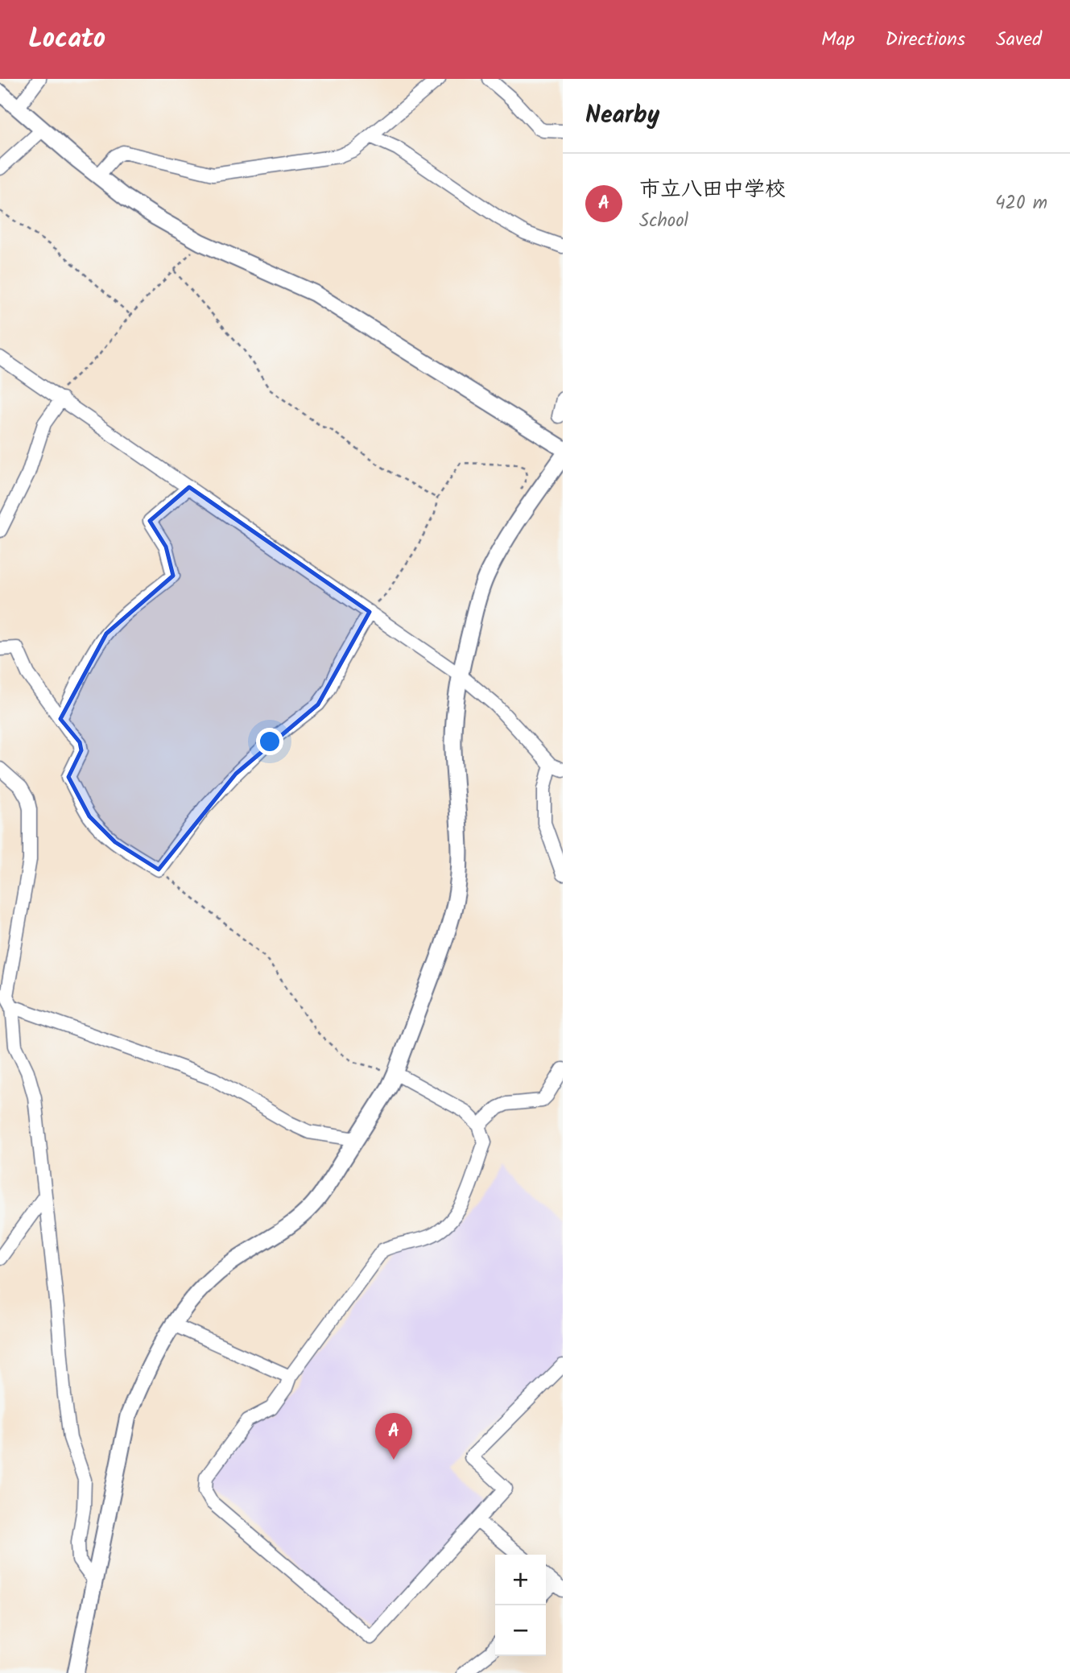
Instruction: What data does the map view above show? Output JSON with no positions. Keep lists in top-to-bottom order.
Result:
{
  "page": {
    "header": "Locato",
    "nav": ["Map", "Directions", "Saved"],
    "heading": "Nearby",
    "list": [
      {
        "mark": "A",
        "name": "市立八田中学校",
        "note": "School",
        "value": "420 m"
      }
    ],
    "pins": "A",
    "map_buttons": ["+", "−"]
  }
}
